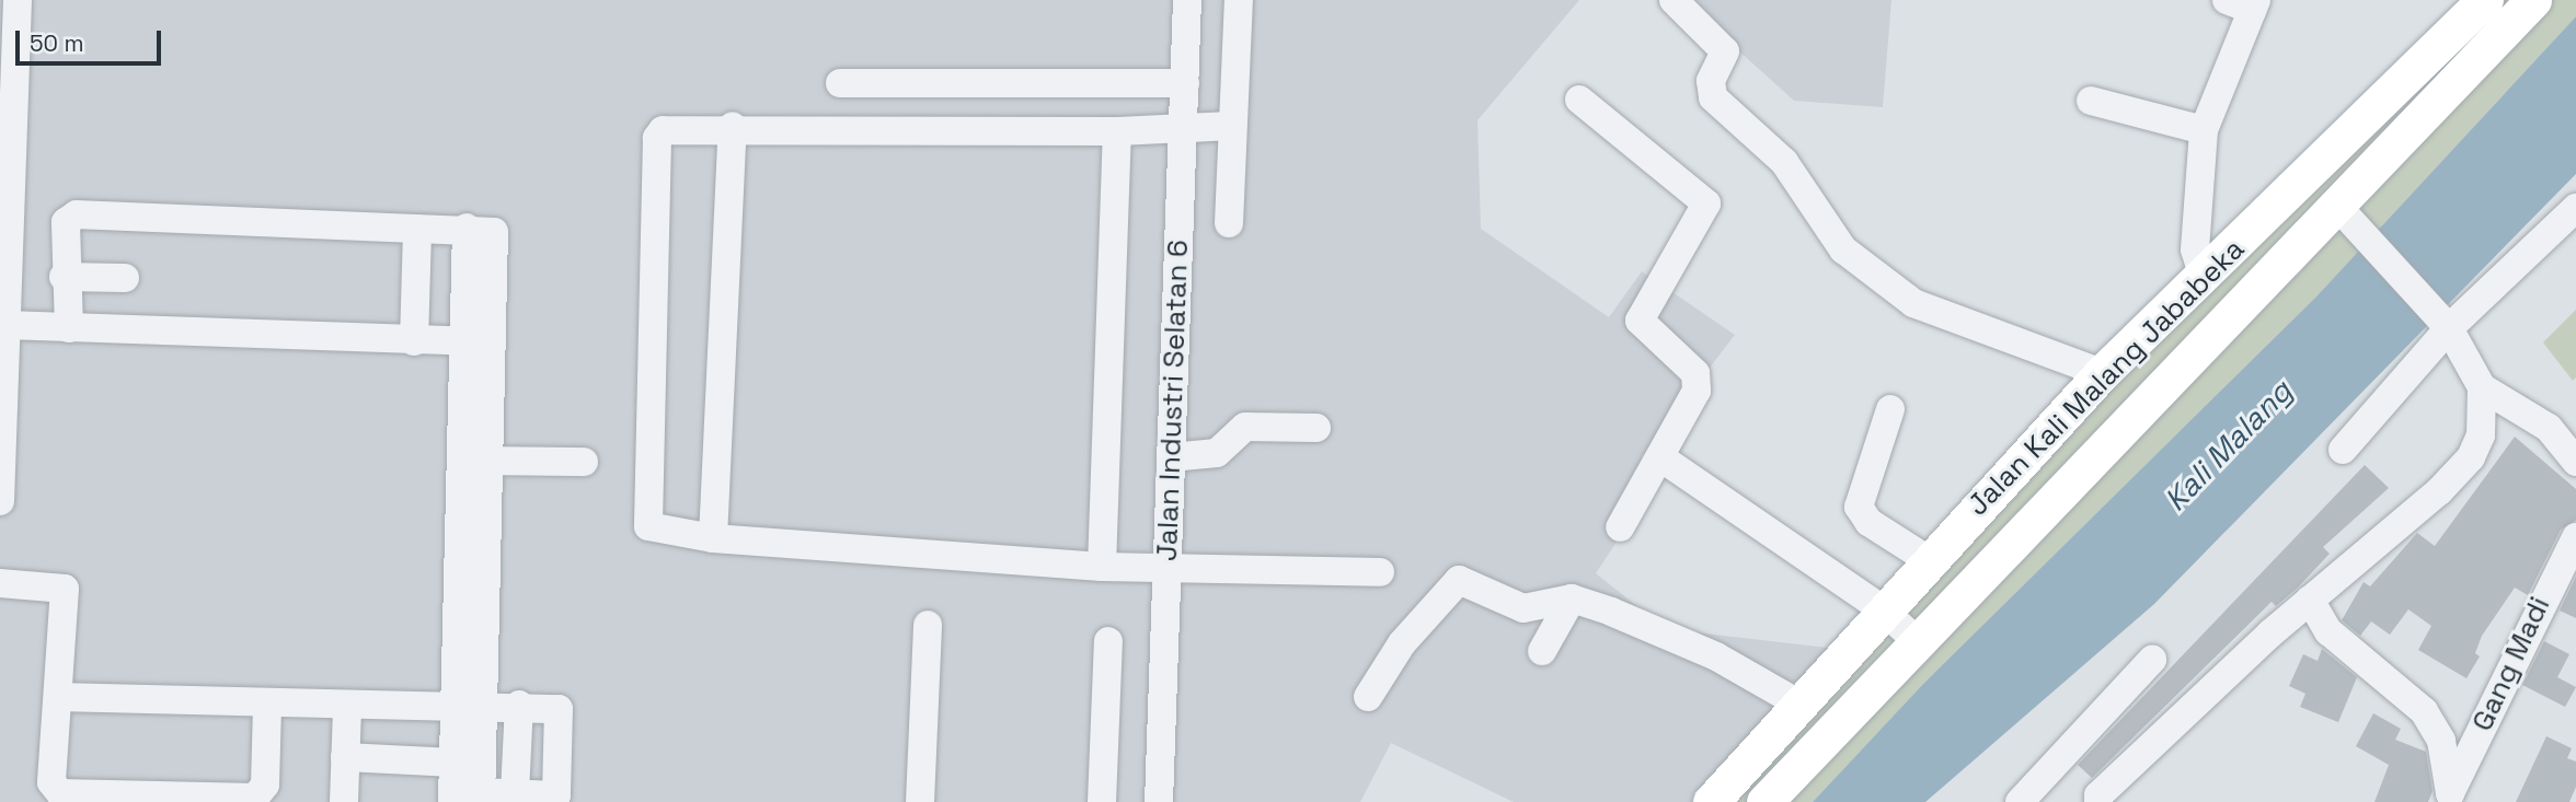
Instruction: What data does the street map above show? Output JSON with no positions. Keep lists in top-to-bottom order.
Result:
{
  "streets": {
    "main road": ["Jalan Kali Malang Jababeka"],
    "street": ["Jalan Industri Selatan 6", "Gang Madi"]
  },
  "water": ["Kali Malang"],
  "scale_bar": "50 m"
}
